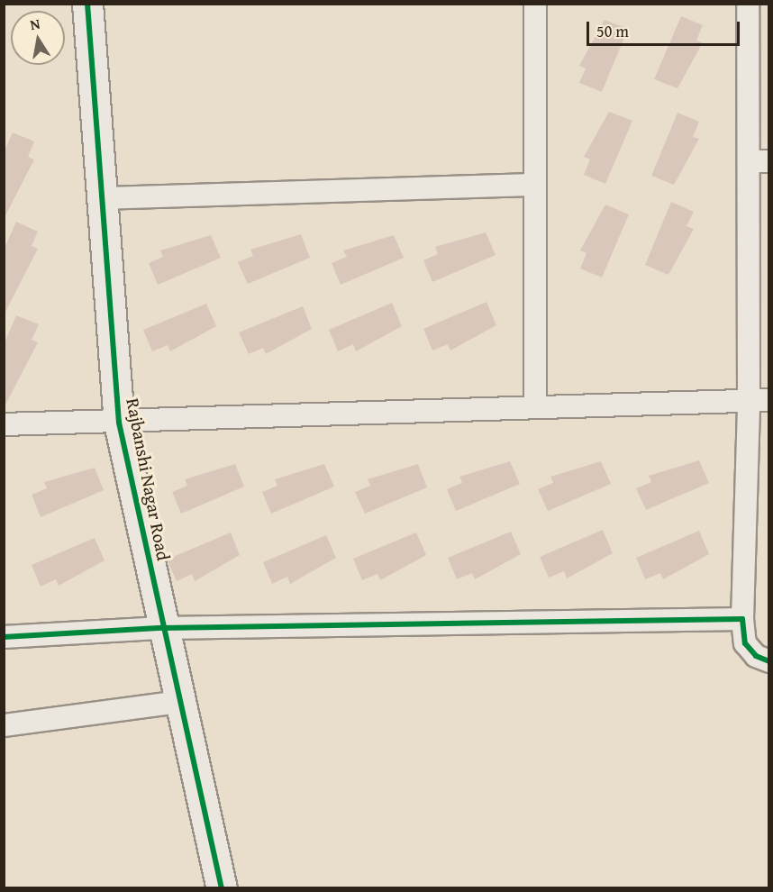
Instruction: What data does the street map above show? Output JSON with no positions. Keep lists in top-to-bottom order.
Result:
{
  "streets": {
    "street": ["Rajbanshi Nagar Road"]
  },
  "scale_bar": "50 m",
  "north": "top"
}
